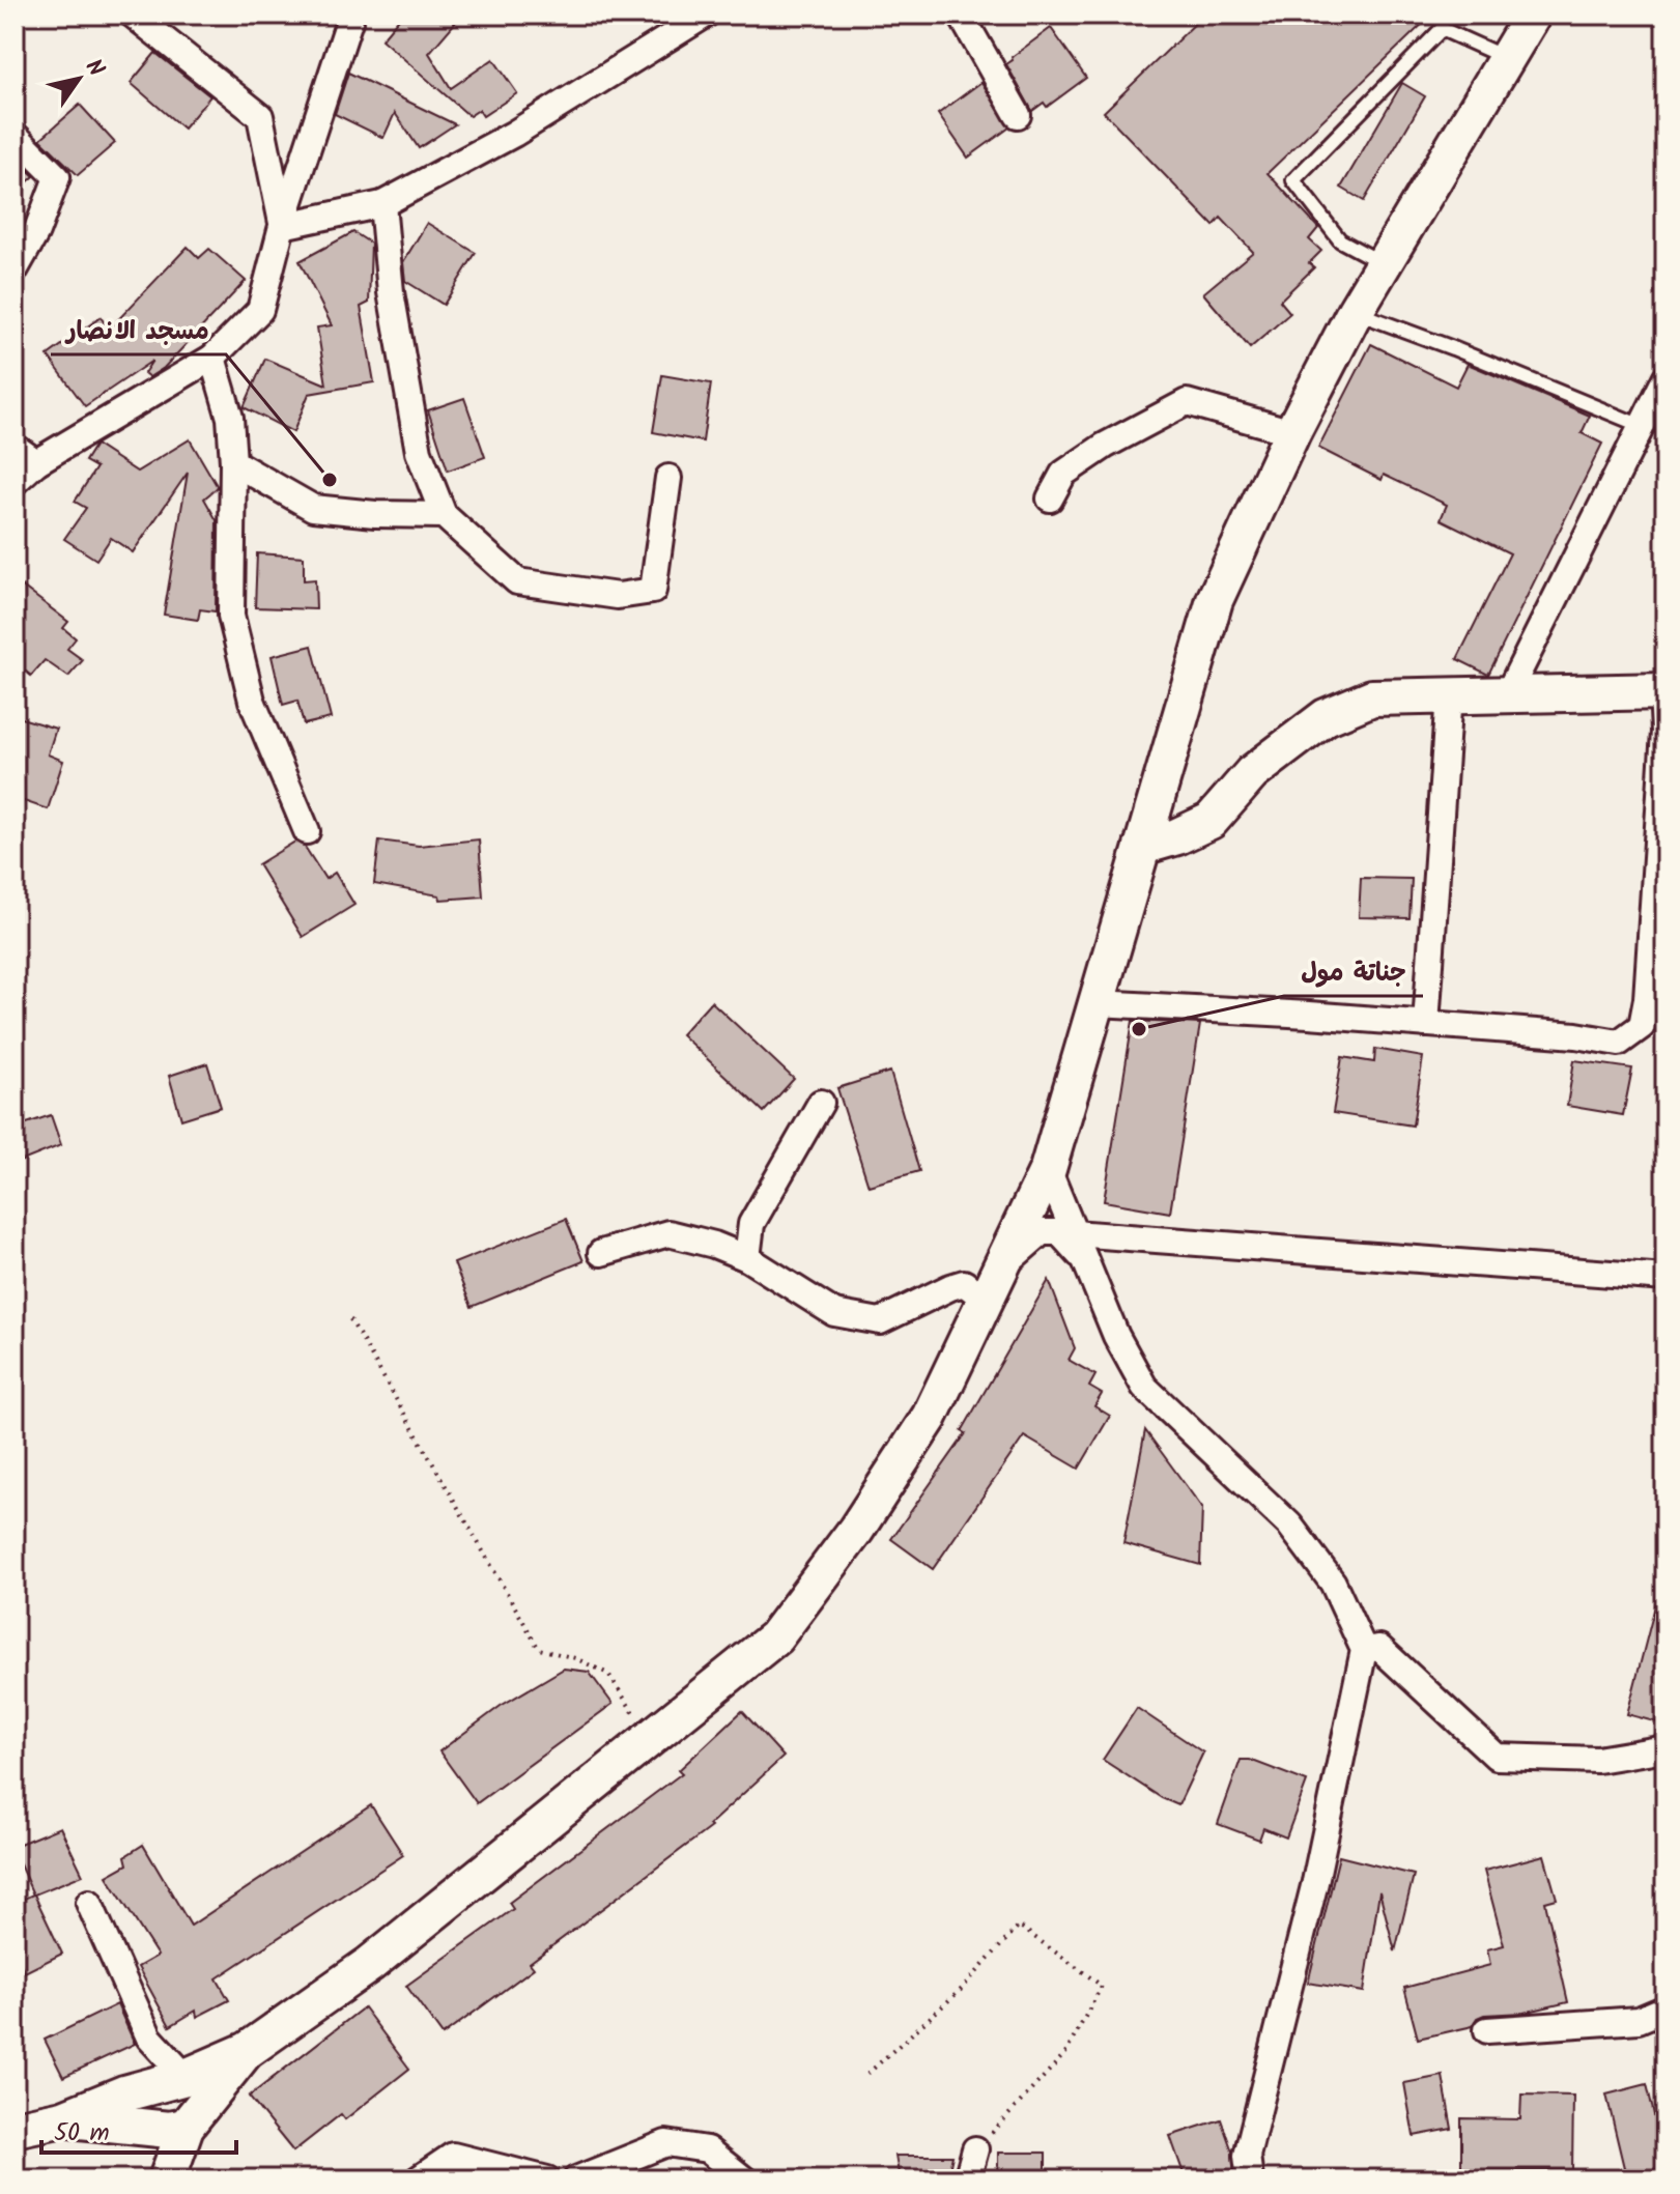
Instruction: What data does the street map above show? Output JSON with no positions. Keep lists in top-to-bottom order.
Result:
{
  "places": ["مسجد الانصار", "جناتة مول"],
  "scale_bar": "50 m",
  "north": "top right"
}
